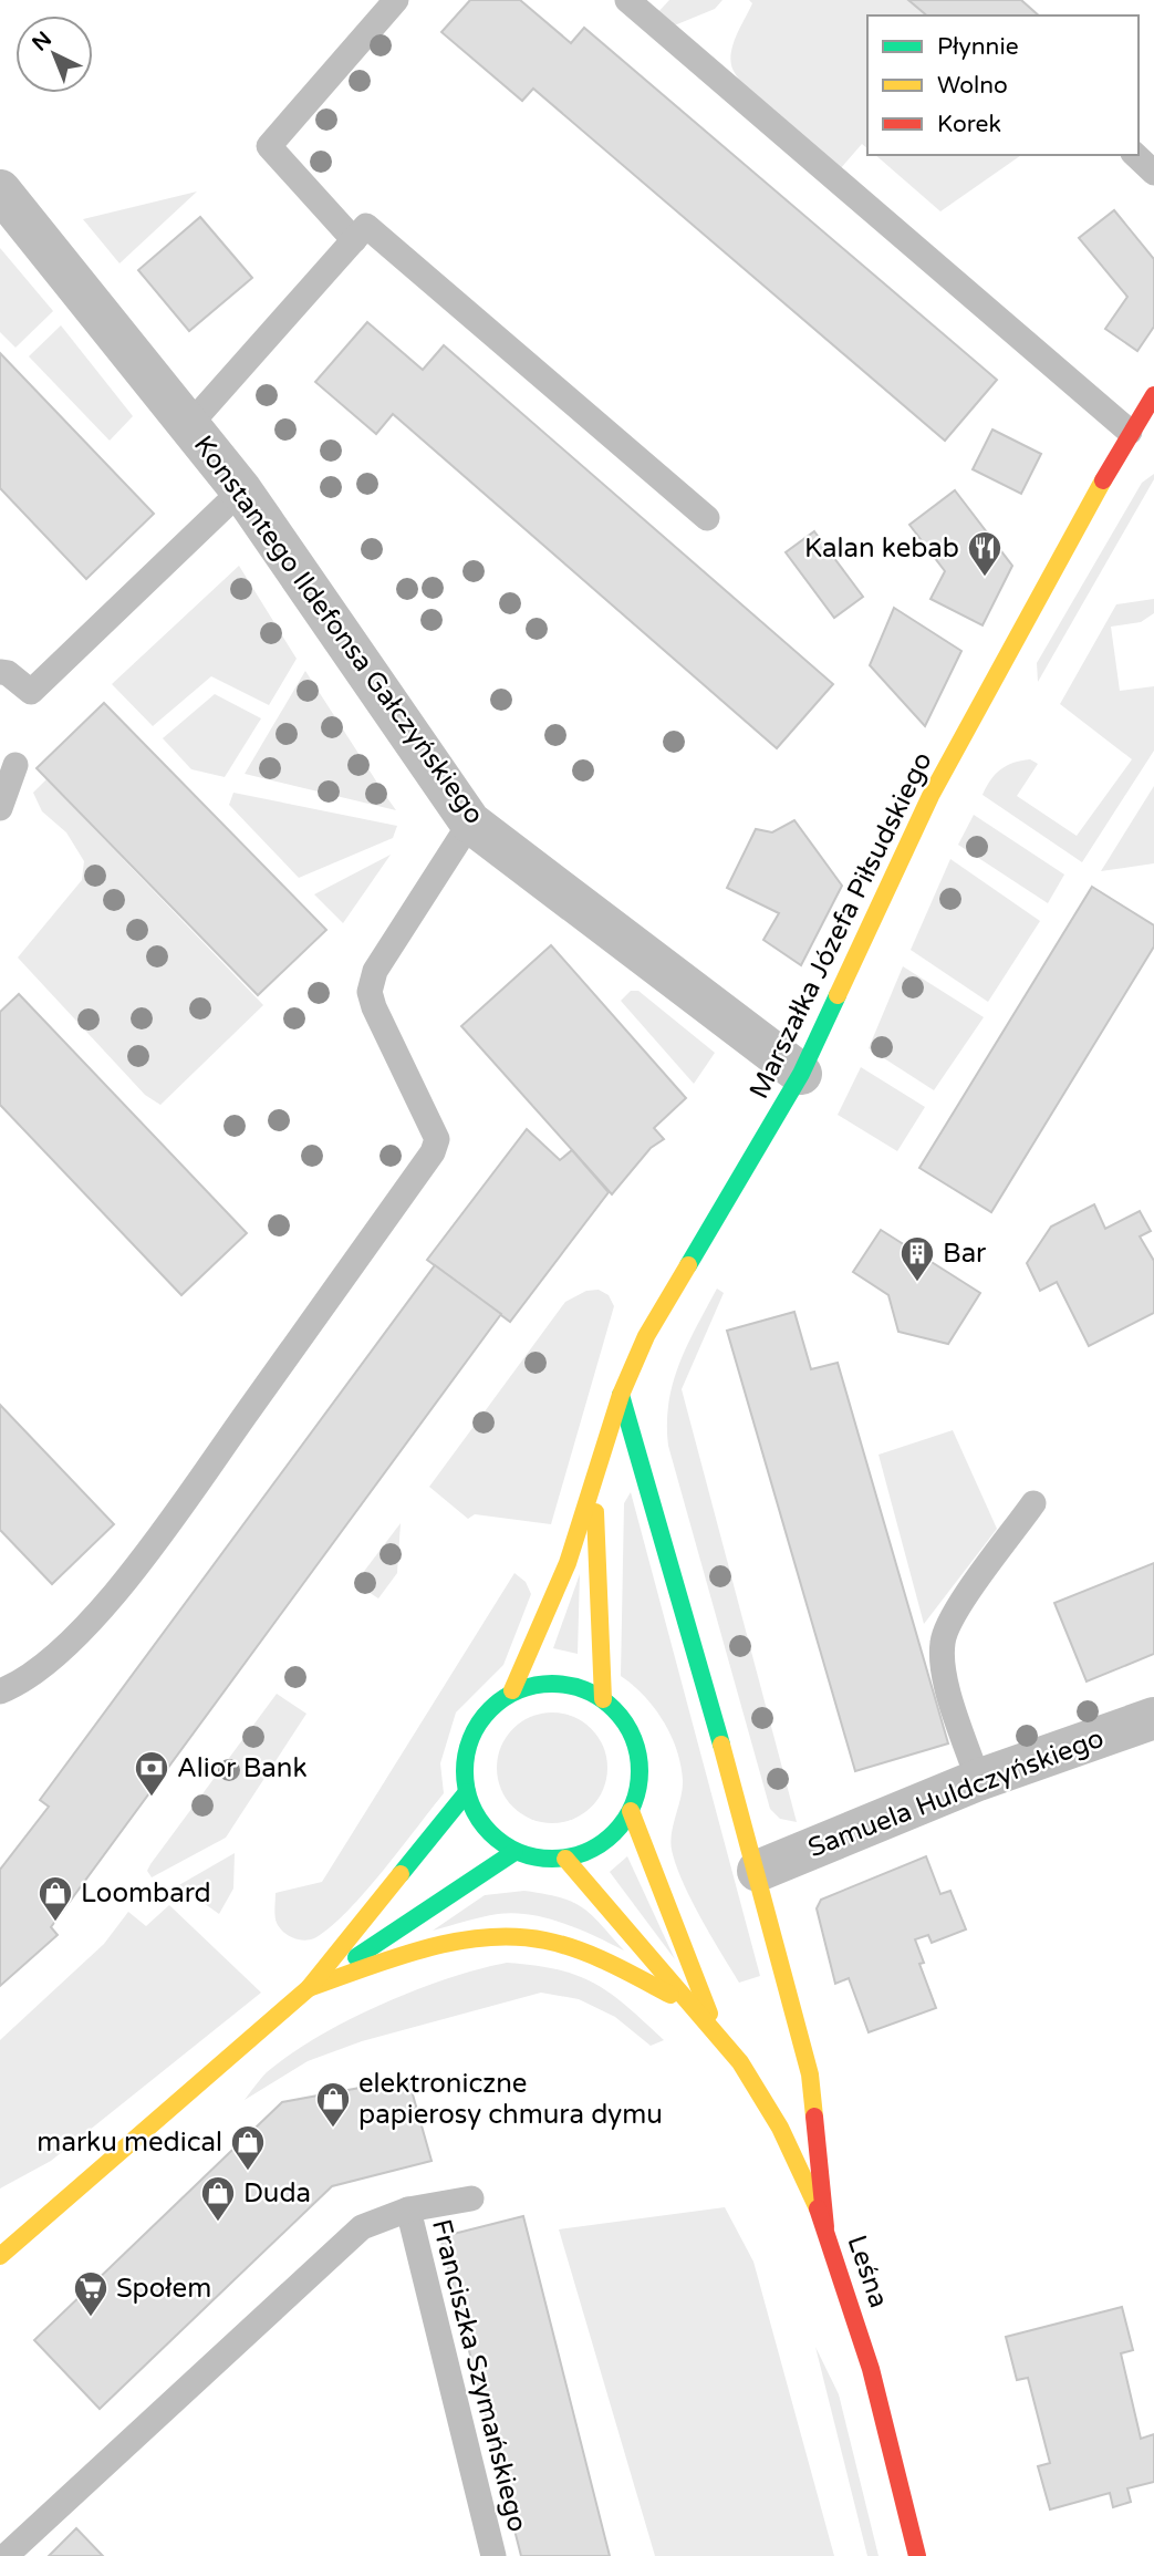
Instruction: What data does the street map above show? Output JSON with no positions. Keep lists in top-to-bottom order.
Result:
{
  "streets": {
    "street": [
      "Konstantego Ildefonsa Gałczyńskiego",
      "Marszałka Józefa Piłsudskiego",
      "Samuela Huldczyńskiego",
      "Leśna"
    ],
    "lane": ["Franciszka Szymańskiego"]
  },
  "crossings": [
    ["Konstantego Ildefonsa Gałczyńskiego", "Marszałka Józefa Piłsudskiego"]
  ],
  "places": {
    "restaurant": ["Kalan kebab"],
    "building": ["Bar"],
    "bank": ["Alior Bank"],
    "shop": [
      "Loombard",
      "elektroniczne papierosy chmura dymu",
      "marku medical",
      "Duda"
    ],
    "supermarket": ["Społem"]
  },
  "legend": ["Płynnie", "Wolno", "Korek"],
  "north": "top left"
}
